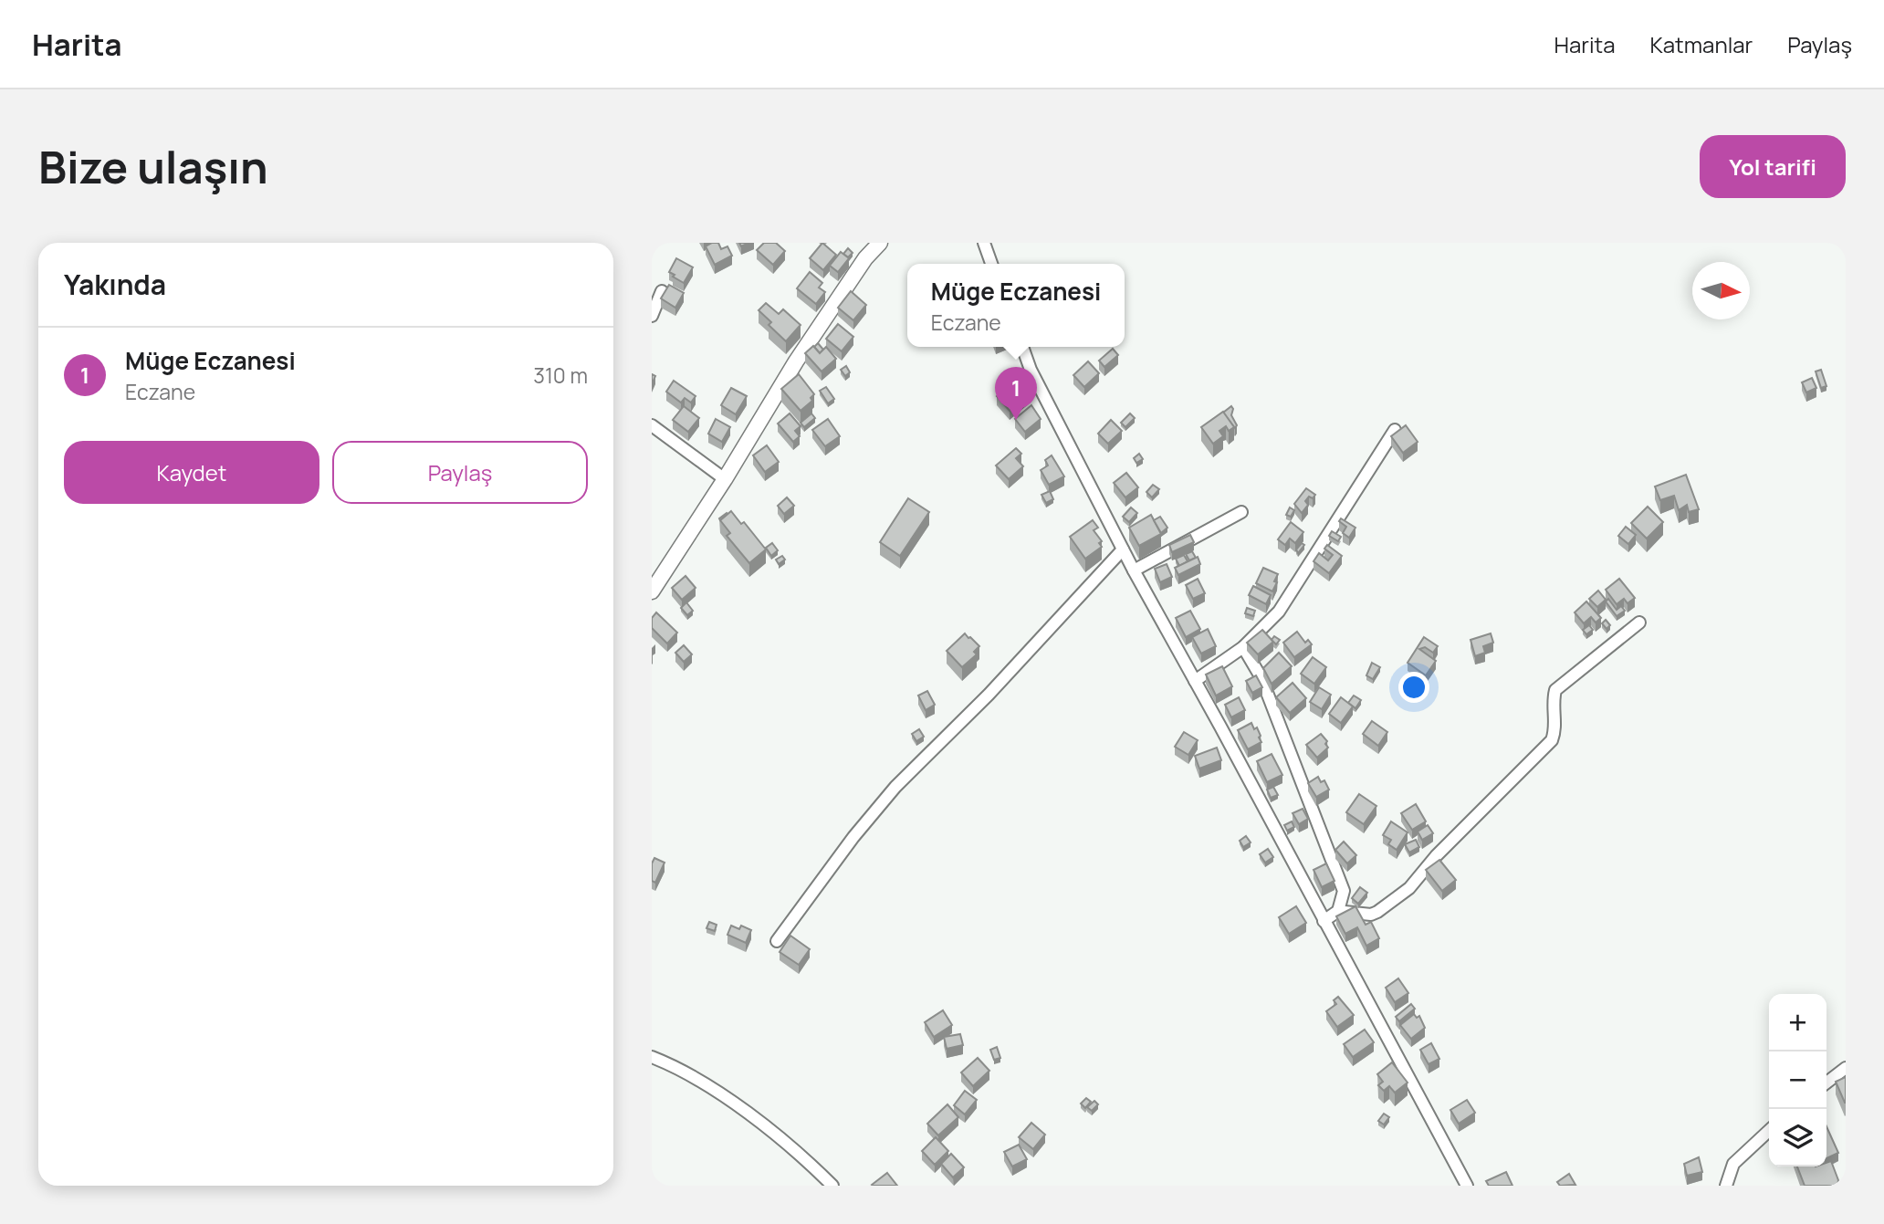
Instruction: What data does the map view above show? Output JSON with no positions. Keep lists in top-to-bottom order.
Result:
{
  "north": "right",
  "page": {
    "header": "Harita",
    "nav": ["Harita", "Katmanlar", "Paylaş"],
    "buttons": [
      "Yol tarifi",
      ["Kaydet", "Paylaş"]
    ],
    "title": "Bize ulaşın",
    "heading": "Yakında",
    "popup": ["Müge Eczanesi", "Eczane"],
    "list": [
      {
        "mark": "1",
        "name": "Müge Eczanesi",
        "note": "Eczane",
        "value": "310 m"
      }
    ],
    "pins": "1",
    "map_buttons": ["+", "−"]
  }
}
